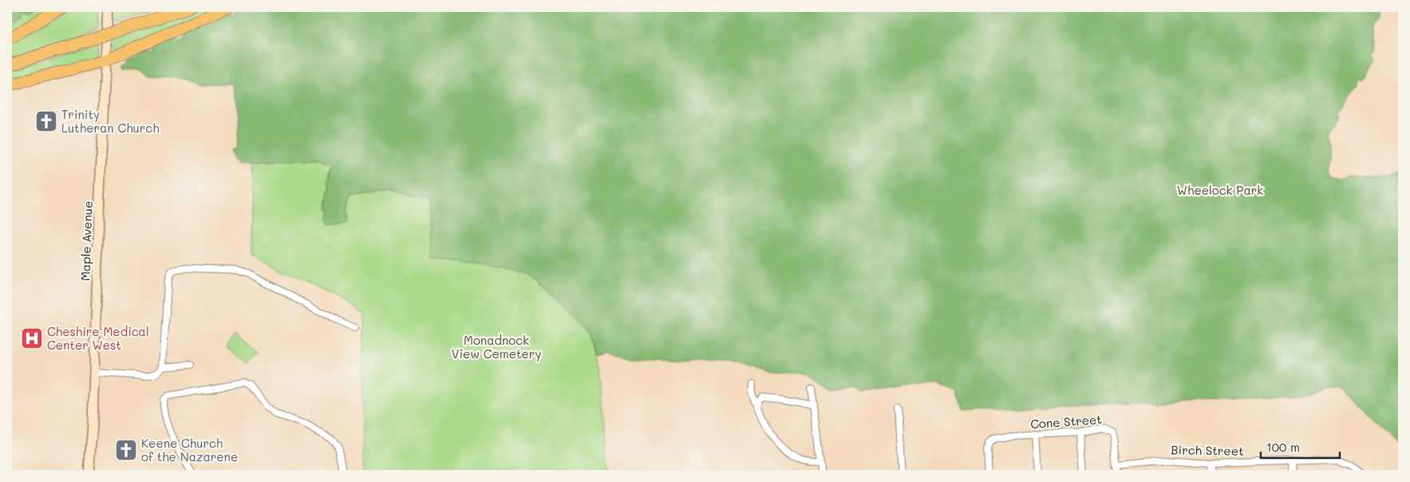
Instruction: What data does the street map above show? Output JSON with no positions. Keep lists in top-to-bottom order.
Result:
{
  "streets": {
    "street": ["Maple Avenue", "Cone Street", "Birch Street"]
  },
  "crossings": [
    ["Cone Street", "Birch Street"]
  ],
  "parks": ["Wheelock Park", "Monadnock View Cemetery"],
  "places": {
    "church": ["Trinity Lutheran Church", "Keene Church of the Nazarene"],
    "hospital": ["Cheshire Medical Center West"]
  },
  "scale_bar": "100 m"
}
